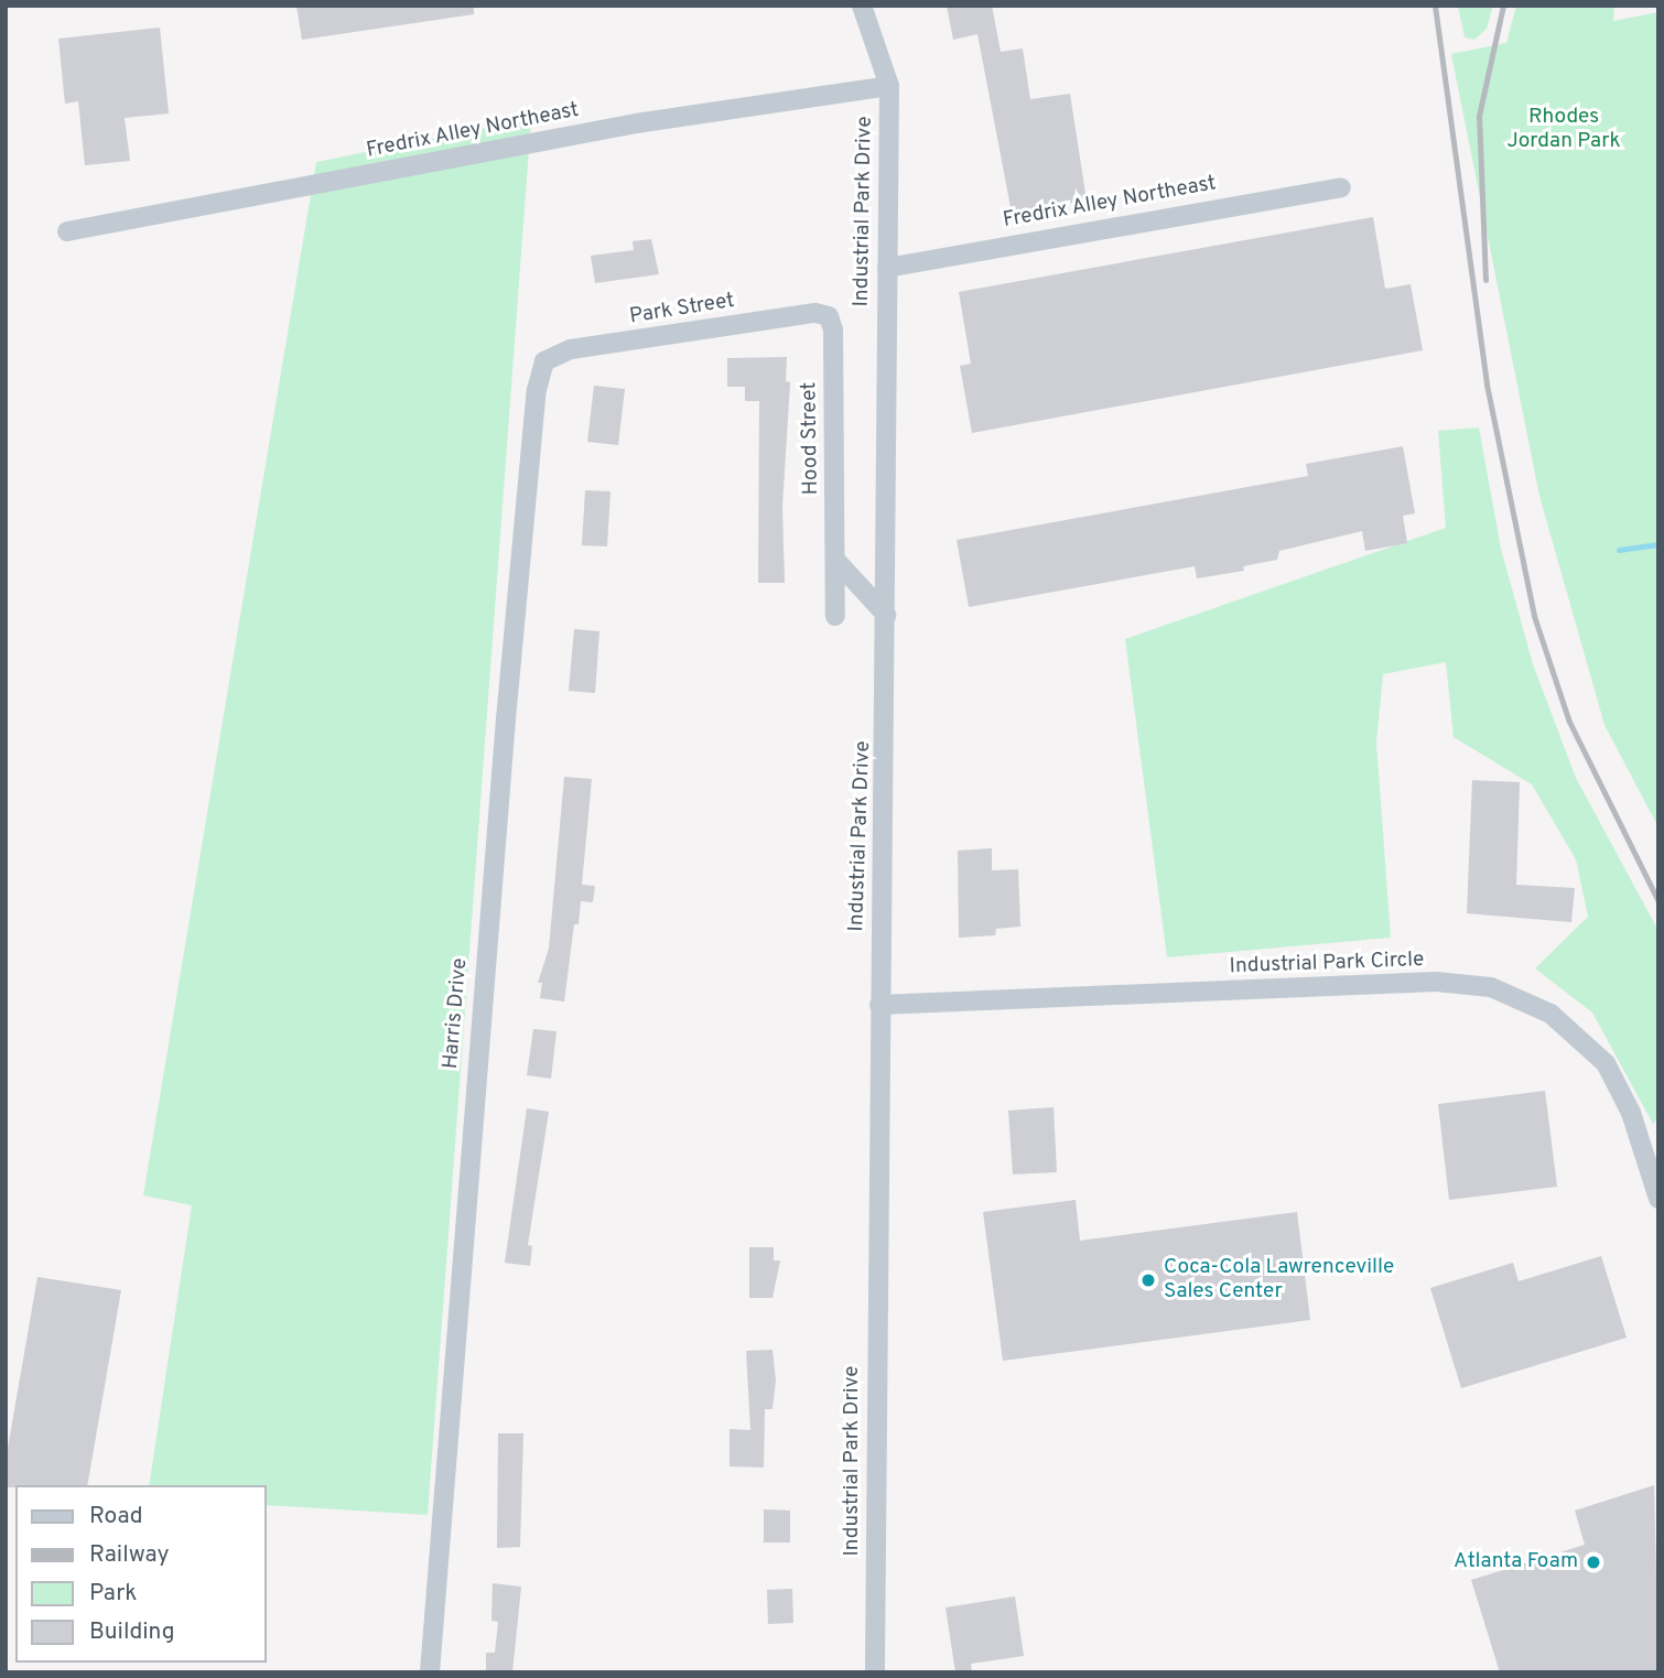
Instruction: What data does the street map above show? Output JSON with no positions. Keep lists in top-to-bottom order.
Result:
{
  "streets": {
    "street": [
      "Fredrix Alley Northeast",
      "Industrial Park Drive",
      "Park Street",
      "Hood Street",
      "Industrial Park Circle",
      "Harris Drive"
    ]
  },
  "crossings": [
    ["Fredrix Alley Northeast", "Industrial Park Drive"],
    ["Industrial Park Drive", "Industrial Park Circle"],
    ["Park Street", "Hood Street"],
    ["Park Street", "Harris Drive"]
  ],
  "parks": ["Rhodes Jordan Park"],
  "places": ["Coca-Cola Lawrenceville Sales Center", "Atlanta Foam"],
  "legend": [
    "Road",
    "Railway",
    "Park",
    "Building"
  ]
}
